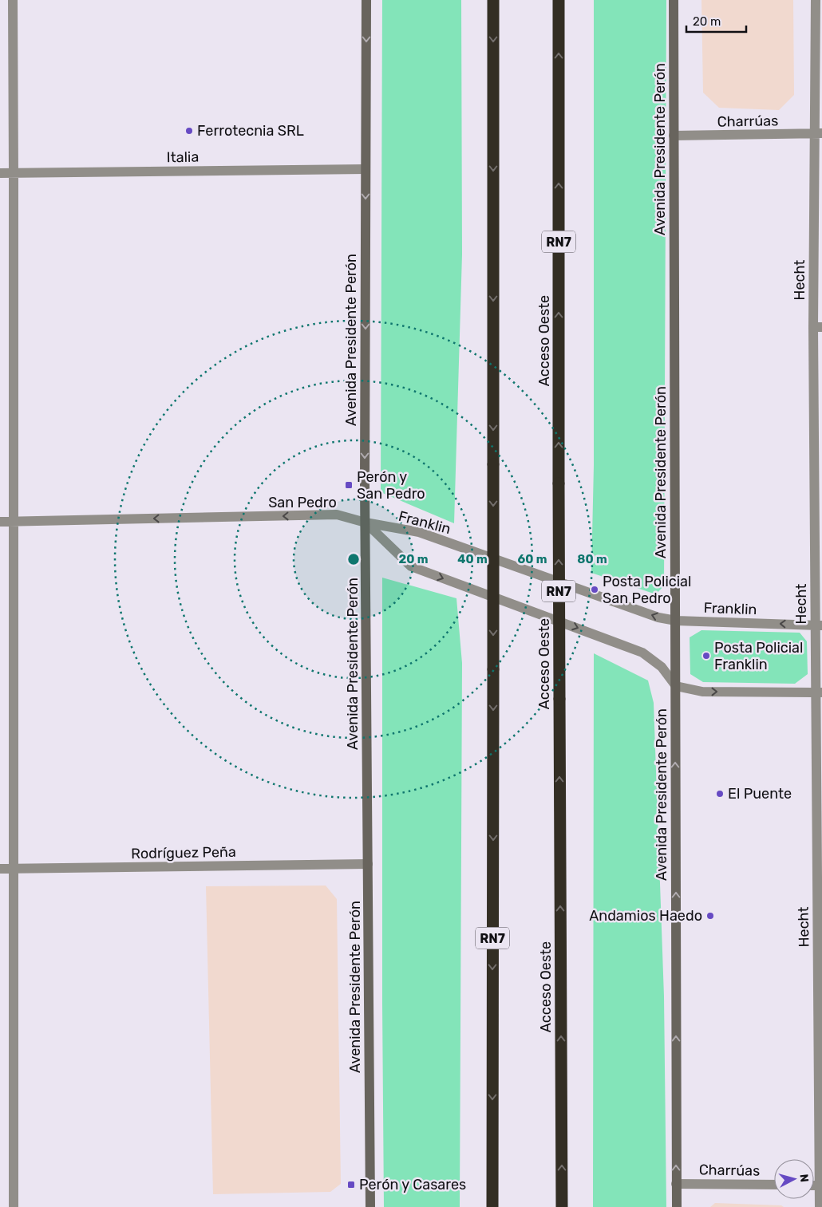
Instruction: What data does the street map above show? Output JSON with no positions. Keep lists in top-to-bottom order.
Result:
{
  "streets": {
    "highway": ["RN7", "Acceso Oeste"],
    "street": [
      "Charrúas",
      "Avenida Presidente Perón",
      "Italia",
      "Hecht",
      "San Pedro",
      "Franklin",
      "Rodríguez Peña"
    ]
  },
  "crossings": [
    ["Charrúas", "Avenida Presidente Perón"],
    ["Charrúas", "Hecht"],
    ["Avenida Presidente Perón", "Italia"],
    ["Avenida Presidente Perón", "San Pedro"],
    ["Avenida Presidente Perón", "Franklin"],
    ["Avenida Presidente Perón", "Rodríguez Peña"],
    ["Hecht", "Franklin"],
    ["San Pedro", "Franklin"]
  ],
  "places": {
    "other": [
      "Ferrotecnia SRL",
      "Posta Policial San Pedro",
      "Posta Policial Franklin",
      "El Puente",
      "Andamios Haedo"
    ],
    "transit": ["Perón y San Pedro", "Perón y Casares"]
  },
  "scale_bar": "20 m",
  "north": "right",
  "rings": [
    "20 m",
    "40 m",
    "60 m",
    "80 m"
  ]
}
